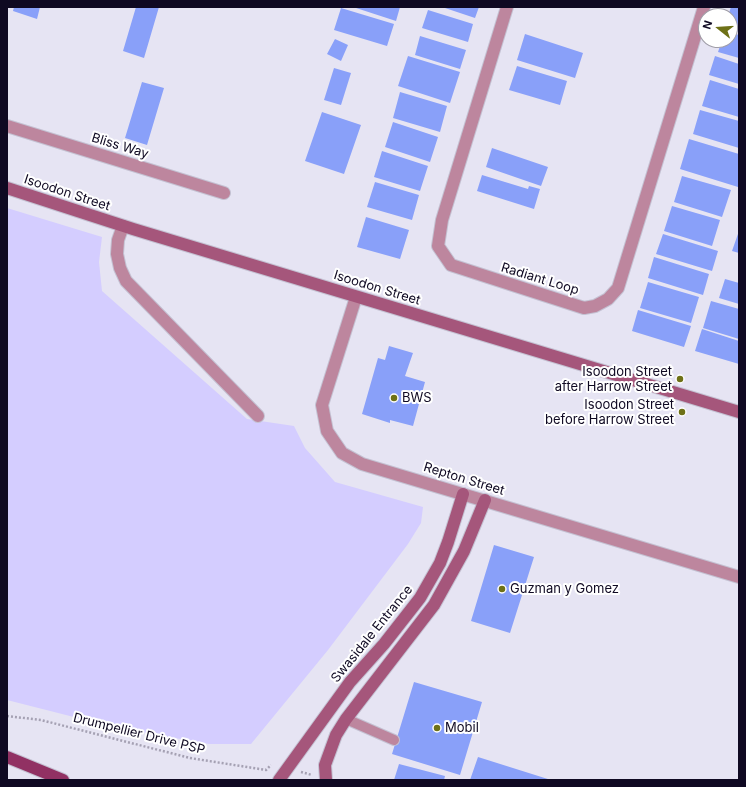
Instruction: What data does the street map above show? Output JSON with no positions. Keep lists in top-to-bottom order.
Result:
{
  "streets": {
    "street": [
      "Bliss Way",
      "Isoodon Street",
      "Radiant Loop",
      "Repton Street",
      "Swasidale Entrance"
    ],
    "path": ["Drumpellier Drive PSP"]
  },
  "crossings": [
    ["Isoodon Street", "Repton Street"],
    ["Repton Street", "Swasidale Entrance"],
    ["Swasidale Entrance", "Drumpellier Drive PSP"]
  ],
  "places": [
    "Isoodon Street after Harrow Street",
    "BWS",
    "Isoodon Street before Harrow Street",
    "Guzman y Gomez",
    "Mobil"
  ],
  "north": "left"
}
